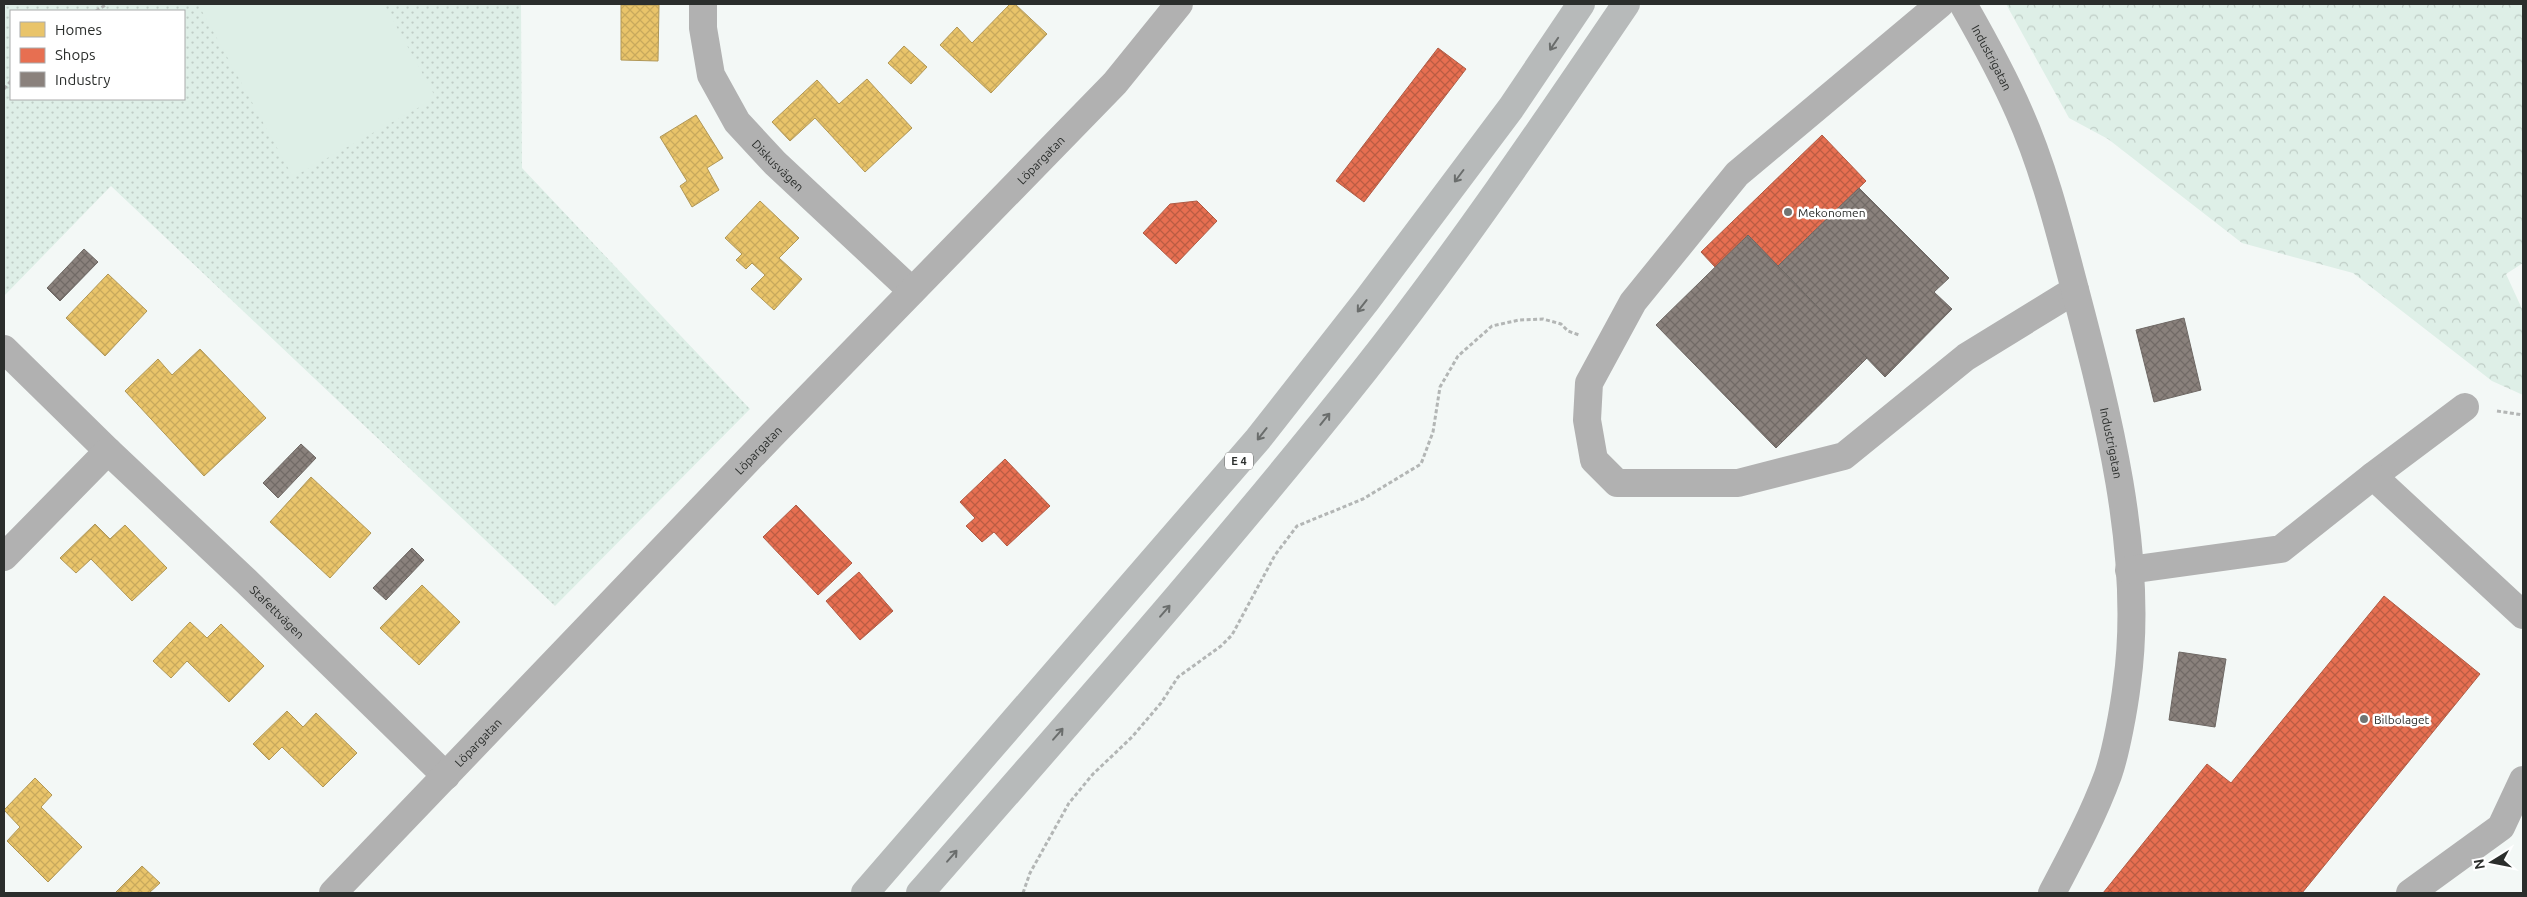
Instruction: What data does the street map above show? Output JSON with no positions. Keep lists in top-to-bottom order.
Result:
{
  "streets": {
    "highway": ["E 4"],
    "street": [
      "Industrigatan",
      "Löpargatan",
      "Diskusvägen",
      "Stafettvägen"
    ]
  },
  "crossings": [
    ["Löpargatan", "Diskusvägen"],
    ["Löpargatan", "Stafettvägen"]
  ],
  "places": ["Mekonomen", "Bilbolaget"],
  "legend": ["Homes", "Shops", "Industry"],
  "north": "left"
}
